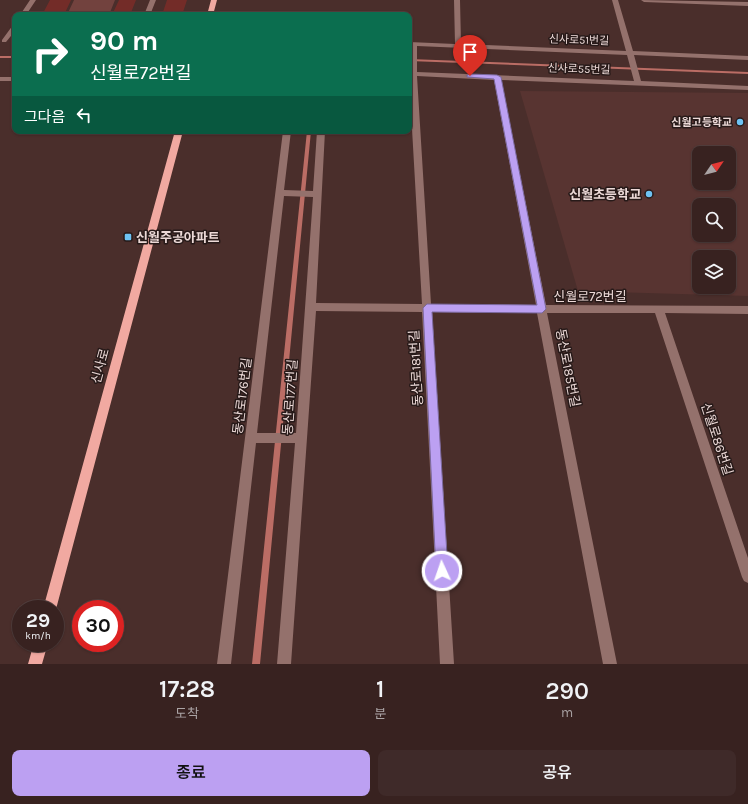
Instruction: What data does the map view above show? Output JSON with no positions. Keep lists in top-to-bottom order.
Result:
{
  "streets": {
    "main road": ["신사로"],
    "street": [
      "신사로51번길",
      "신사로55번길",
      "신월로72번길",
      "동산로181번길",
      "동산로185번길",
      "동산로176번길",
      "동산로177번길",
      "신월로86번길"
    ]
  },
  "crossings": [
    ["신사로51번길", "동산로181번길"],
    ["신사로55번길", "동산로181번길"],
    ["신사로55번길", "동산로185번길"],
    ["신월로72번길", "동산로181번길"],
    ["신월로72번길", "동산로185번길"],
    ["신월로72번길", "동산로177번길"],
    ["신월로72번길", "신월로86번길"]
  ],
  "places": {
    "other": ["신월고등학교", "신월초등학교"],
    "transit": ["신월주공아파트"]
  },
  "north": "top right",
  "page": {
    "turn": ["90 m", "신월로72번길"],
    "then": "그다음",
    "speed": "29 km/h",
    "limit": "30",
    "eta": [
      "17:28",
      "도착",
      "1",
      "분",
      "290",
      "m"
    ],
    "buttons": ["종료", "공유"]
  }
}
